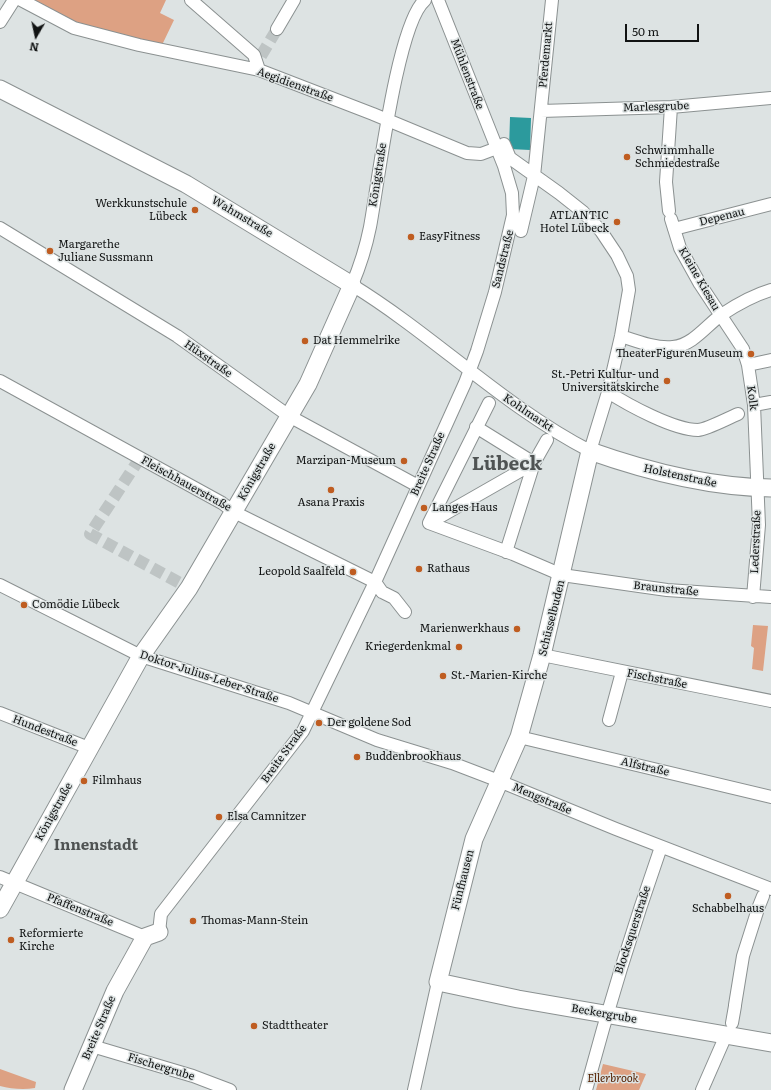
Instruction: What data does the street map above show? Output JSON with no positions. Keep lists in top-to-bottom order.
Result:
{
  "streets": {
    "street": [
      "Pferdemarkt",
      "Mühlenstraße",
      "Aegidienstraße",
      "Marlesgrube",
      "Königstraße",
      "Wahmstraße",
      "Depenau",
      "Sandstraße",
      "Kleine Kiesau",
      "Hüxstraße",
      "Kolk",
      "Kohlmarkt",
      "Breite Straße",
      "Holstenstraße",
      "Fleischhauerstraße",
      "Lederstraße",
      "Braunstraße",
      "Schüsselbuden",
      "Doktor-Julius-Leber-Straße",
      "Fischstraße",
      "Hundestraße",
      "Alfstraße",
      "Mengstraße",
      "Fünfhausen",
      "Pfaffenstraße",
      "Blocksquerstraße",
      "Beckergrube",
      "Fischergrube"
    ]
  },
  "crossings": [
    ["Pferdemarkt", "Marlesgrube"],
    ["Mühlenstraße", "Aegidienstraße"],
    ["Mühlenstraße", "Sandstraße"],
    ["Aegidienstraße", "Königstraße"],
    ["Aegidienstraße", "Sandstraße"],
    ["Marlesgrube", "Kleine Kiesau"],
    ["Königstraße", "Wahmstraße"],
    ["Königstraße", "Hüxstraße"],
    ["Königstraße", "Fleischhauerstraße"],
    ["Königstraße", "Doktor-Julius-Leber-Straße"],
    ["Königstraße", "Hundestraße"],
    ["Königstraße", "Pfaffenstraße"],
    ["Wahmstraße", "Sandstraße"],
    ["Wahmstraße", "Kohlmarkt"],
    ["Wahmstraße", "Breite Straße"],
    ["Depenau", "Kleine Kiesau"],
    ["Sandstraße", "Kohlmarkt"],
    ["Sandstraße", "Breite Straße"],
    ["Kleine Kiesau", "Kolk"],
    ["Hüxstraße", "Breite Straße"],
    ["Kolk", "Holstenstraße"],
    ["Kolk", "Lederstraße"],
    ["Kohlmarkt", "Breite Straße"],
    ["Kohlmarkt", "Holstenstraße"],
    ["Kohlmarkt", "Schüsselbuden"],
    ["Breite Straße", "Fleischhauerstraße"],
    ["Breite Straße", "Doktor-Julius-Leber-Straße"],
    ["Breite Straße", "Mengstraße"],
    ["Breite Straße", "Pfaffenstraße"],
    ["Breite Straße", "Fischergrube"],
    ["Holstenstraße", "Lederstraße"],
    ["Holstenstraße", "Schüsselbuden"],
    ["Lederstraße", "Braunstraße"],
    ["Braunstraße", "Schüsselbuden"],
    ["Schüsselbuden", "Fischstraße"],
    ["Schüsselbuden", "Alfstraße"],
    ["Schüsselbuden", "Mengstraße"],
    ["Schüsselbuden", "Fünfhausen"],
    ["Doktor-Julius-Leber-Straße", "Mengstraße"],
    ["Mengstraße", "Fünfhausen"],
    ["Mengstraße", "Blocksquerstraße"],
    ["Fünfhausen", "Beckergrube"],
    ["Blocksquerstraße", "Beckergrube"]
  ],
  "districts": ["Lübeck", "Innenstadt"],
  "parks": ["Ellerbrook"],
  "places": [
    "Schwimmhalle Schmiedestraße",
    "Werkkunstschule Lübeck",
    "ATLANTIC Hotel Lübeck",
    "EasyFitness",
    "Margarethe Juliane Sussmann",
    "Dat Hemmelrike",
    "TheaterFigurenMuseum",
    "St.-Petri Kultur- und Universitätskirche",
    "Marzipan-Museum",
    "Asana Praxis",
    "Langes Haus",
    "Rathaus",
    "Leopold Saalfeld",
    "Comödie Lübeck",
    "Marienwerkhaus",
    "Kriegerdenkmal",
    "St.-Marien-Kirche",
    "Der goldene Sod",
    "Buddenbrookhaus",
    "Filmhaus",
    "Elsa Camnitzer",
    "Schabbelhaus",
    "Thomas-Mann-Stein",
    "Reformierte Kirche",
    "Stadttheater"
  ],
  "scale_bar": "50 m",
  "north": "bottom"
}
